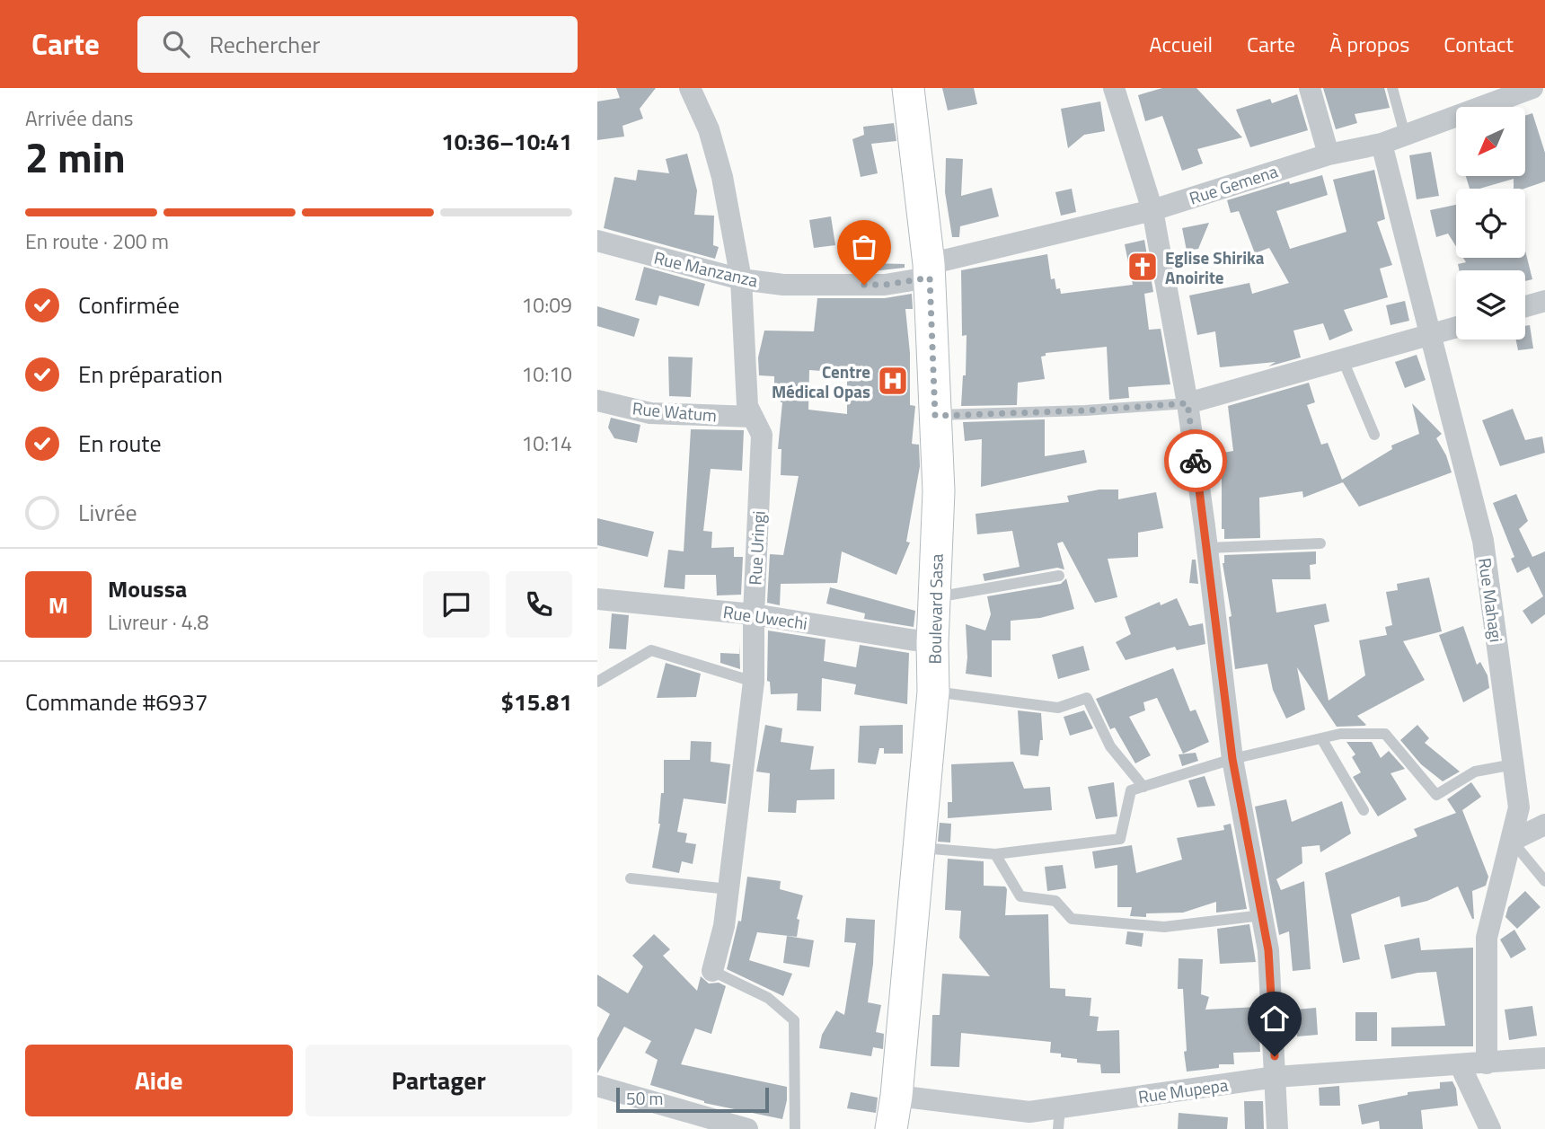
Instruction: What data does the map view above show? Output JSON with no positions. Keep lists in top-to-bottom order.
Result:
{
  "streets": {
    "street": [
      "Rue Gemena",
      "Rue Manzanza",
      "Rue Watum",
      "Rue Uringi",
      "Rue Mahagi",
      "Boulevard Sasa",
      "Rue Uwechi",
      "Rue Mupepa"
    ]
  },
  "crossings": [
    ["Rue Gemena", "Rue Manzanza"],
    ["Rue Gemena", "Rue Mahagi"],
    ["Rue Gemena", "Boulevard Sasa"],
    ["Rue Manzanza", "Rue Uringi"],
    ["Rue Manzanza", "Boulevard Sasa"],
    ["Rue Watum", "Rue Uringi"],
    ["Rue Uringi", "Rue Uwechi"],
    ["Rue Mahagi", "Rue Mupepa"],
    ["Boulevard Sasa", "Rue Uwechi"],
    ["Boulevard Sasa", "Rue Mupepa"]
  ],
  "places": {
    "church": ["Eglise Shirika Anoirite"],
    "hospital": ["Centre Médical Opas"]
  },
  "scale_bar": "50 m",
  "north": "bottom left",
  "page": {
    "header": "Carte",
    "search": "Rechercher",
    "nav": [
      "Accueil",
      "Carte",
      "À propos",
      "Contact"
    ],
    "heading": ["2 min", "Arrivée dans", "10:36–10:41"],
    "panel": [
      "Moussa",
      "Livreur · 4.8",
      "Commande #6937",
      "$15.81"
    ],
    "bar": "En route · 200 m",
    "list": [
      ["Confirmée", "10:09"],
      ["En préparation", "10:10"],
      ["En route", "10:14"],
      "Livrée"
    ],
    "round": "M",
    "buttons": ["Aide", "Partager"],
    "scale": "50 m"
  }
}
